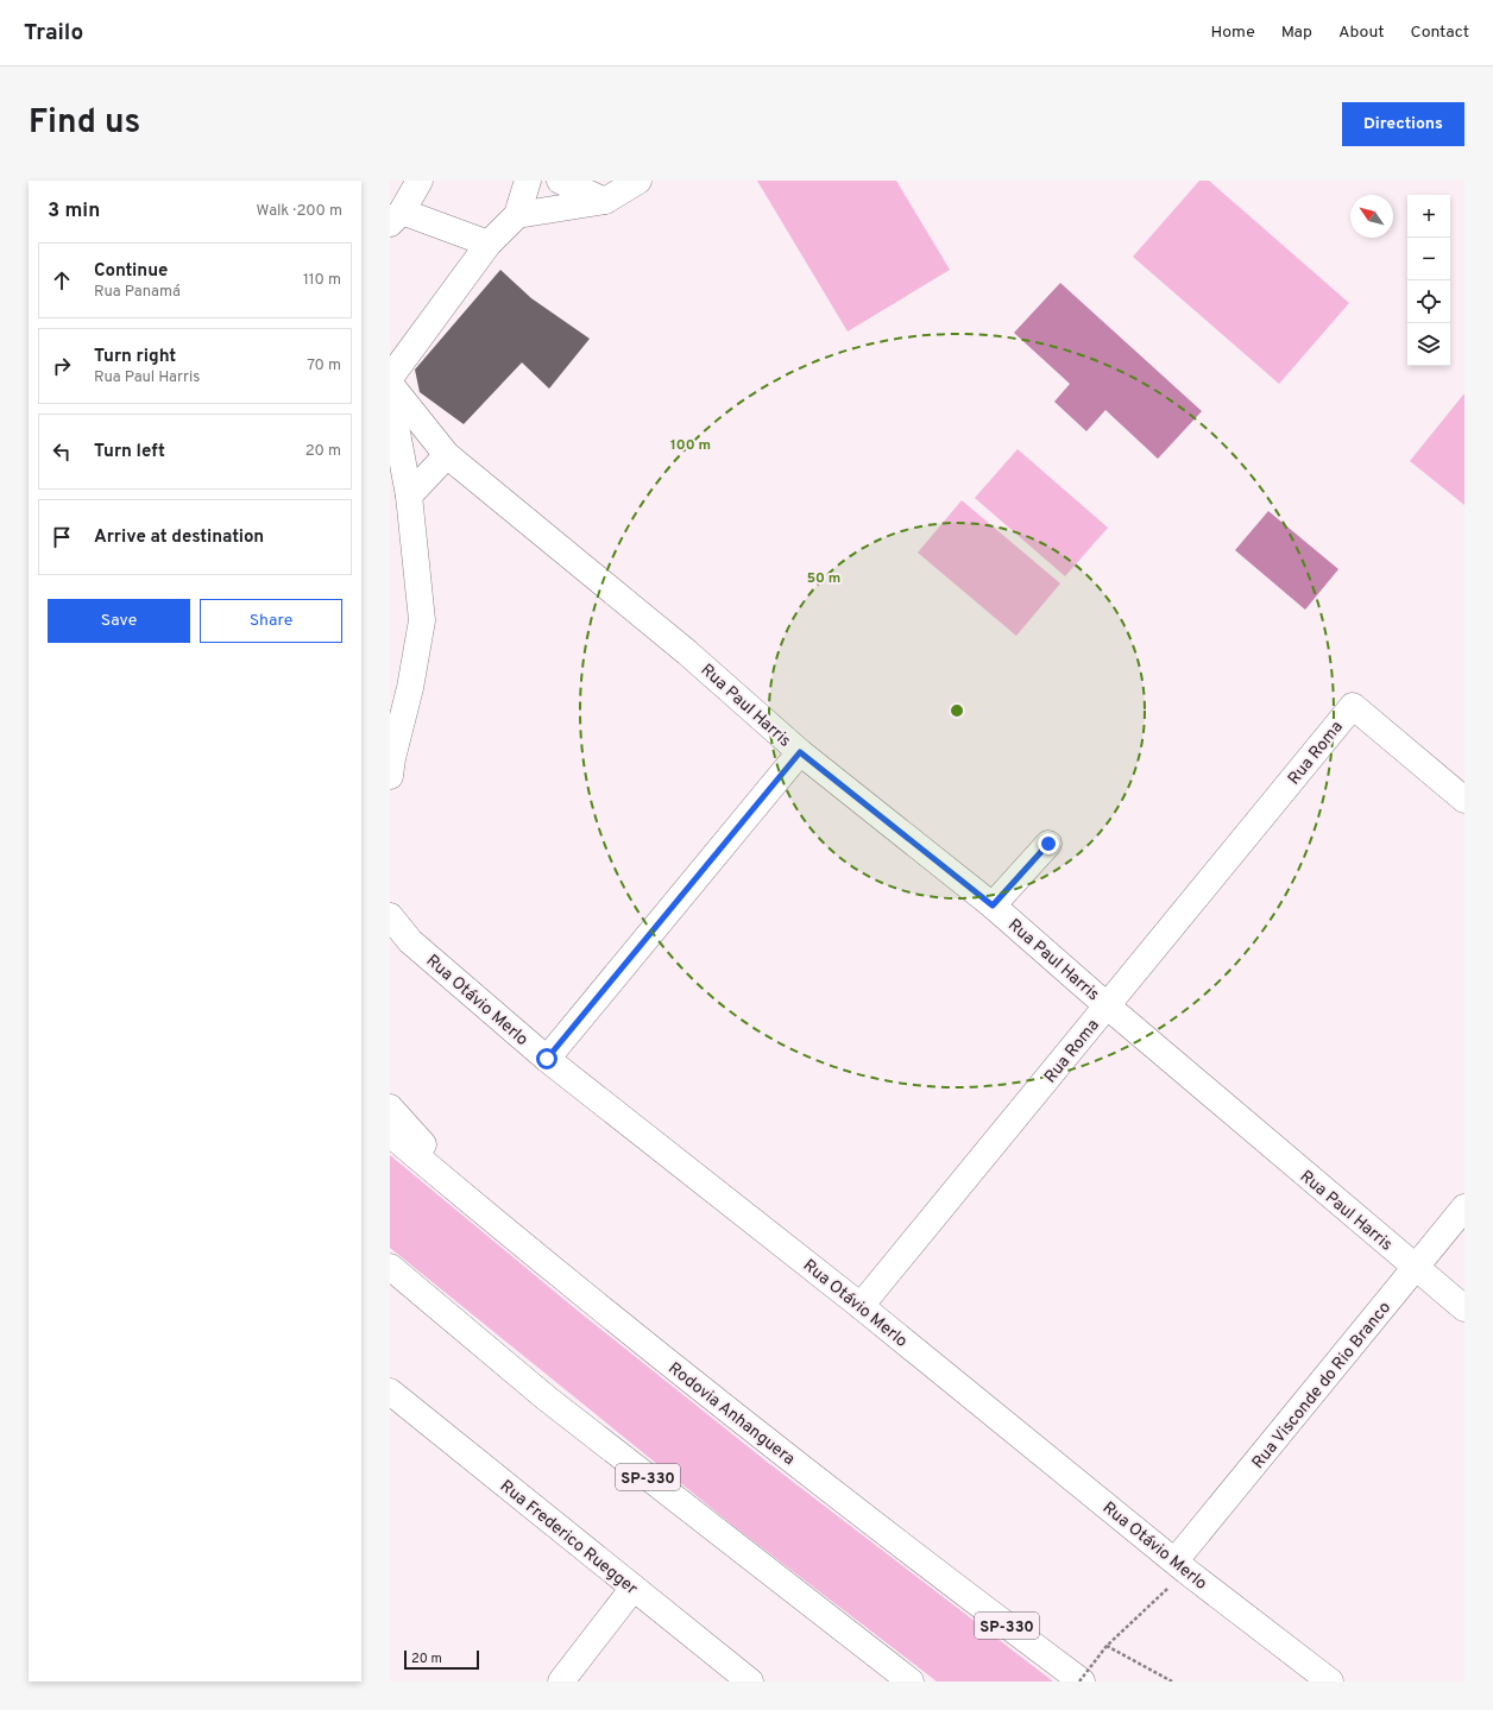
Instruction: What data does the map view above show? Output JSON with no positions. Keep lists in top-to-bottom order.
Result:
{
  "streets": {
    "main road": [
      "Rua Paul Harris",
      "Rua Roma",
      "Rua Otávio Merlo",
      "Rua Visconde do Rio Branco",
      "Rodovia Anhanguera",
      "SP-330",
      "Rua Frederico Ruegger"
    ]
  },
  "crossings": [
    ["Rua Paul Harris", "Rua Roma"],
    ["Rua Paul Harris", "Rua Visconde do Rio Branco"],
    ["Rua Roma", "Rua Otávio Merlo"],
    ["Rua Otávio Merlo", "Rua Visconde do Rio Branco"]
  ],
  "scale_bar": "20 m",
  "north": "top left",
  "page": {
    "header": "Trailo",
    "nav": [
      "Home",
      "Map",
      "About",
      "Contact"
    ],
    "title": "Find us",
    "buttons": [
      "Directions",
      ["Save", "Share"]
    ],
    "heading": ["3 min", "Walk · 200 m"],
    "map_buttons": ["+", "−"],
    "list": [
      ["Continue", "Rua Panamá", "110 m"],
      ["Turn right", "Rua Paul Harris", "70 m"],
      ["Turn left", "20 m"],
      "Arrive at destination"
    ],
    "scale": "20 m"
  },
  "rings": ["100 m", "50 m"]
}
